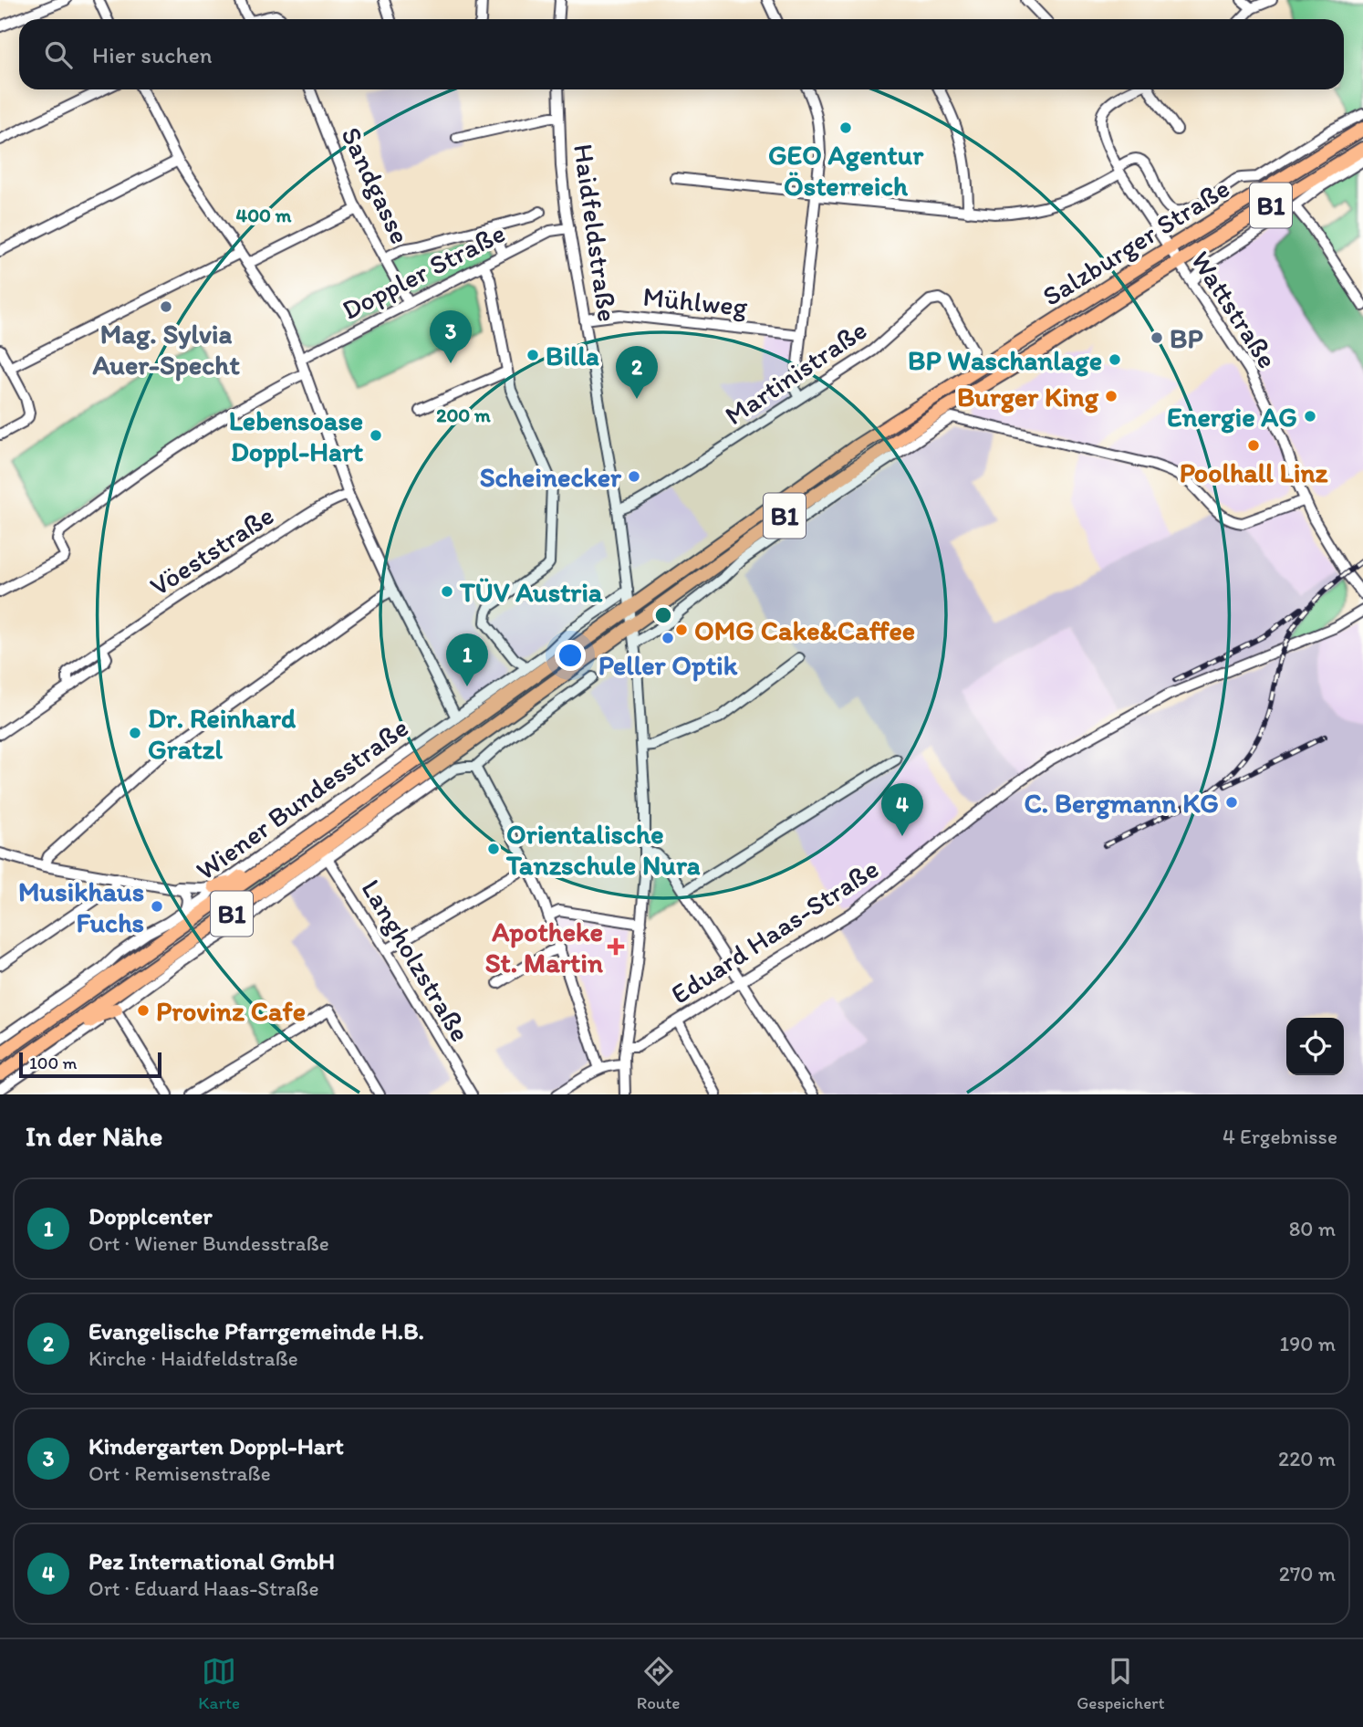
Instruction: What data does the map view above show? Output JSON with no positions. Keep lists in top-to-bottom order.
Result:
{
  "streets": {
    "main road": ["B1", "Salzburger Straße", "Wiener Bundesstraße"],
    "street": [
      "Sandgasse",
      "Haidfeldstraße",
      "Doppler Straße",
      "Mühlweg",
      "Wattstraße",
      "Martinistraße",
      "Vöeststraße",
      "Eduard Haas-Straße",
      "Langholzstraße"
    ]
  },
  "crossings": [
    ["Sandgasse", "Doppler Straße"],
    ["Haidfeldstraße", "Doppler Straße"],
    ["Haidfeldstraße", "Mühlweg"],
    ["Haidfeldstraße", "Martinistraße"],
    ["Haidfeldstraße", "Wiener Bundesstraße"],
    ["Haidfeldstraße", "Eduard Haas-Straße"],
    ["Salzburger Straße", "Wattstraße"],
    ["Salzburger Straße", "Wiener Bundesstraße"],
    ["Wiener Bundesstraße", "Langholzstraße"]
  ],
  "places": {
    "other": [
      "GEO Agentur Österreich",
      "Mag. Sylvia Auer-Specht",
      "BP",
      "Billa",
      "BP Waschanlage",
      "Burger King",
      "Energie AG",
      "Lebensoase Doppl-Hart",
      "Poolhall Linz",
      "Scheinecker",
      "TÜV Austria",
      "OMG Cake&Caffee",
      "Peller Optik",
      "Dr. Reinhard Gratzl",
      "C. Bergmann KG",
      "Orientalische Tanzschule Nura",
      "Musikhaus Fuchs",
      "Provinz Cafe"
    ],
    "health": ["Apotheke St. Martin"]
  },
  "scale_bar": "100 m",
  "page": {
    "search": "Hier suchen",
    "pins": [
      "3",
      "2",
      "1",
      "4"
    ],
    "scale": "100 m",
    "heading": ["In der Nähe", "4 Ergebnisse"],
    "list": [
      {
        "mark": "1",
        "name": "Dopplcenter",
        "note": "Ort · Wiener Bundesstraße",
        "value": "80 m"
      },
      {
        "mark": "2",
        "name": "Evangelische Pfarrgemeinde H.B.",
        "note": "Kirche · Haidfeldstraße",
        "value": "190 m"
      },
      {
        "mark": "3",
        "name": "Kindergarten Doppl-Hart",
        "note": "Ort · Remisenstraße",
        "value": "220 m"
      },
      {
        "mark": "4",
        "name": "Pez International GmbH",
        "note": "Ort · Eduard Haas-Straße",
        "value": "270 m"
      }
    ],
    "nav": ["Karte", "Route", "Gespeichert"]
  },
  "rings": ["400 m", "200 m"]
}
